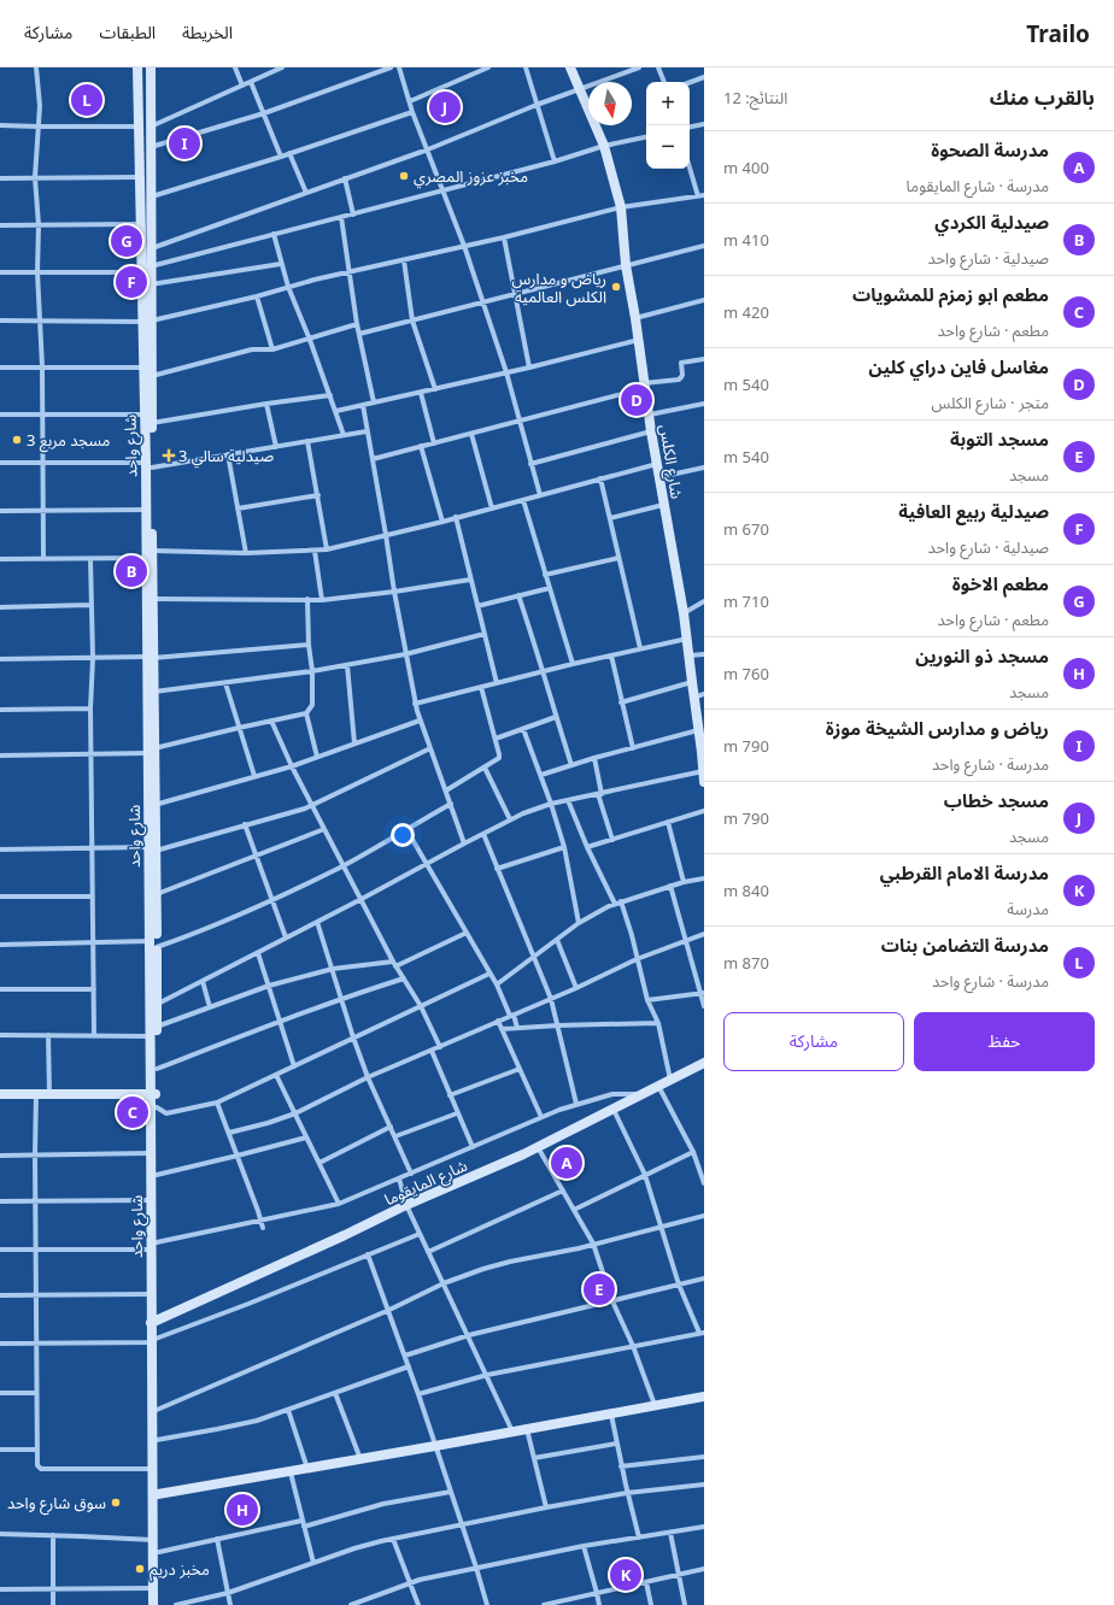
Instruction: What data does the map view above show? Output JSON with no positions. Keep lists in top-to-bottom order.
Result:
{
  "streets": {
    "street": ["شارع واحد", "شارع الكلس", "شارع المايقوما"]
  },
  "crossings": [
    ["شارع واحد", "شارع المايقوما"]
  ],
  "places": {
    "other": [
      "مخبز عزوز المصري",
      "رياض و مدارس الكلس العالمية",
      "مسجد مربع 3",
      "سوق شارع واحد",
      "مخبز دريم"
    ],
    "health": ["صيدلية سالي 3"]
  },
  "north": "bottom",
  "page": {
    "header": "Trailo",
    "nav": ["الخريطة", "الطبقات", "مشاركة"],
    "heading": ["بالقرب منك", "النتائج: 12"],
    "map_buttons": ["+", "−"],
    "pins": [
      "L",
      "J",
      "I",
      "G",
      "F",
      "D",
      "B",
      "C",
      "A",
      "E",
      "H",
      "K"
    ],
    "list": [
      {
        "mark": "A",
        "name": "مدرسة الصحوة",
        "note": "مدرسة · شارع المايقوما",
        "value": "400 m"
      },
      {
        "mark": "B",
        "name": "صيدلية الكردي",
        "note": "صيدلية · شارع واحد",
        "value": "410 m"
      },
      {
        "mark": "C",
        "name": "مطعم ابو زمزم للمشويات",
        "note": "مطعم · شارع واحد",
        "value": "420 m"
      },
      {
        "mark": "D",
        "name": "مغاسل فاين دراي كلين",
        "note": "متجر · شارع الكلس",
        "value": "540 m"
      },
      {
        "mark": "E",
        "name": "مسجد التوبة",
        "note": "مسجد",
        "value": "540 m"
      },
      {
        "mark": "F",
        "name": "صيدلية ربيع العافية",
        "note": "صيدلية · شارع واحد",
        "value": "670 m"
      },
      {
        "mark": "G",
        "name": "مطعم الاخوة",
        "note": "مطعم · شارع واحد",
        "value": "710 m"
      },
      {
        "mark": "H",
        "name": "مسجد ذو النورين",
        "note": "مسجد",
        "value": "760 m"
      },
      {
        "mark": "I",
        "name": "رياض و مدارس الشيخة موزة",
        "note": "مدرسة · شارع واحد",
        "value": "790 m"
      },
      {
        "mark": "J",
        "name": "مسجد خطاب",
        "note": "مسجد",
        "value": "790 m"
      },
      {
        "mark": "K",
        "name": "مدرسة الامام القرطبي",
        "note": "مدرسة",
        "value": "840 m"
      },
      {
        "mark": "L",
        "name": "مدرسة التضامن بنات",
        "note": "مدرسة · شارع واحد",
        "value": "870 m"
      }
    ],
    "buttons": ["حفظ", "مشاركة"]
  }
}
